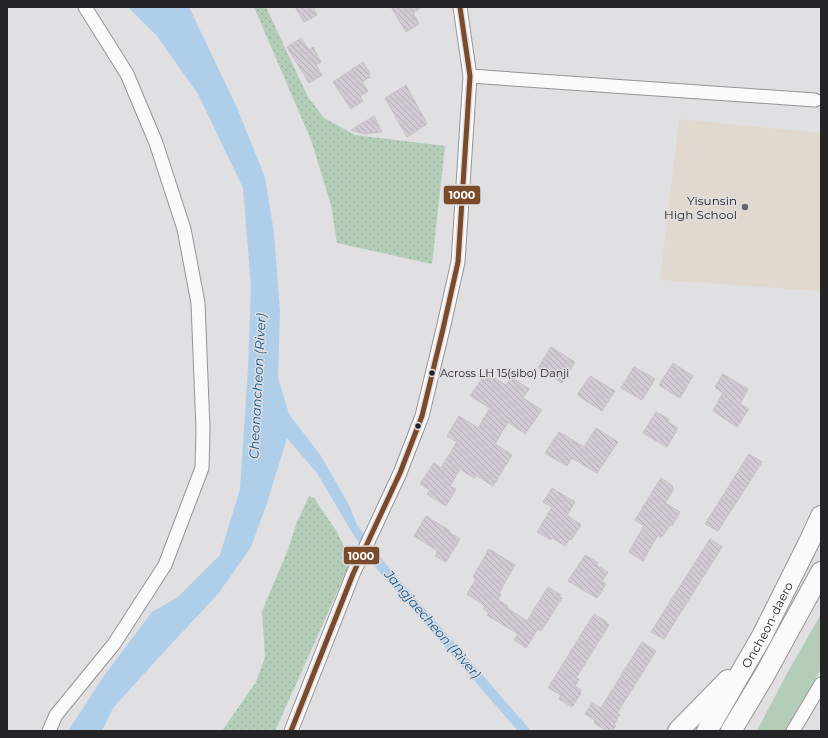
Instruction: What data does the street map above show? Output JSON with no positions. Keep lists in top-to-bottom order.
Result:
{
  "streets": {
    "highway": ["Oncheon-daero"]
  },
  "water": ["Cheonancheon (River)", "Jangjaecheon (River)"],
  "places": ["Yisunsin High School", "Across LH 15(sibo) Danji"],
  "lines": ["transit line 1000"]
}
